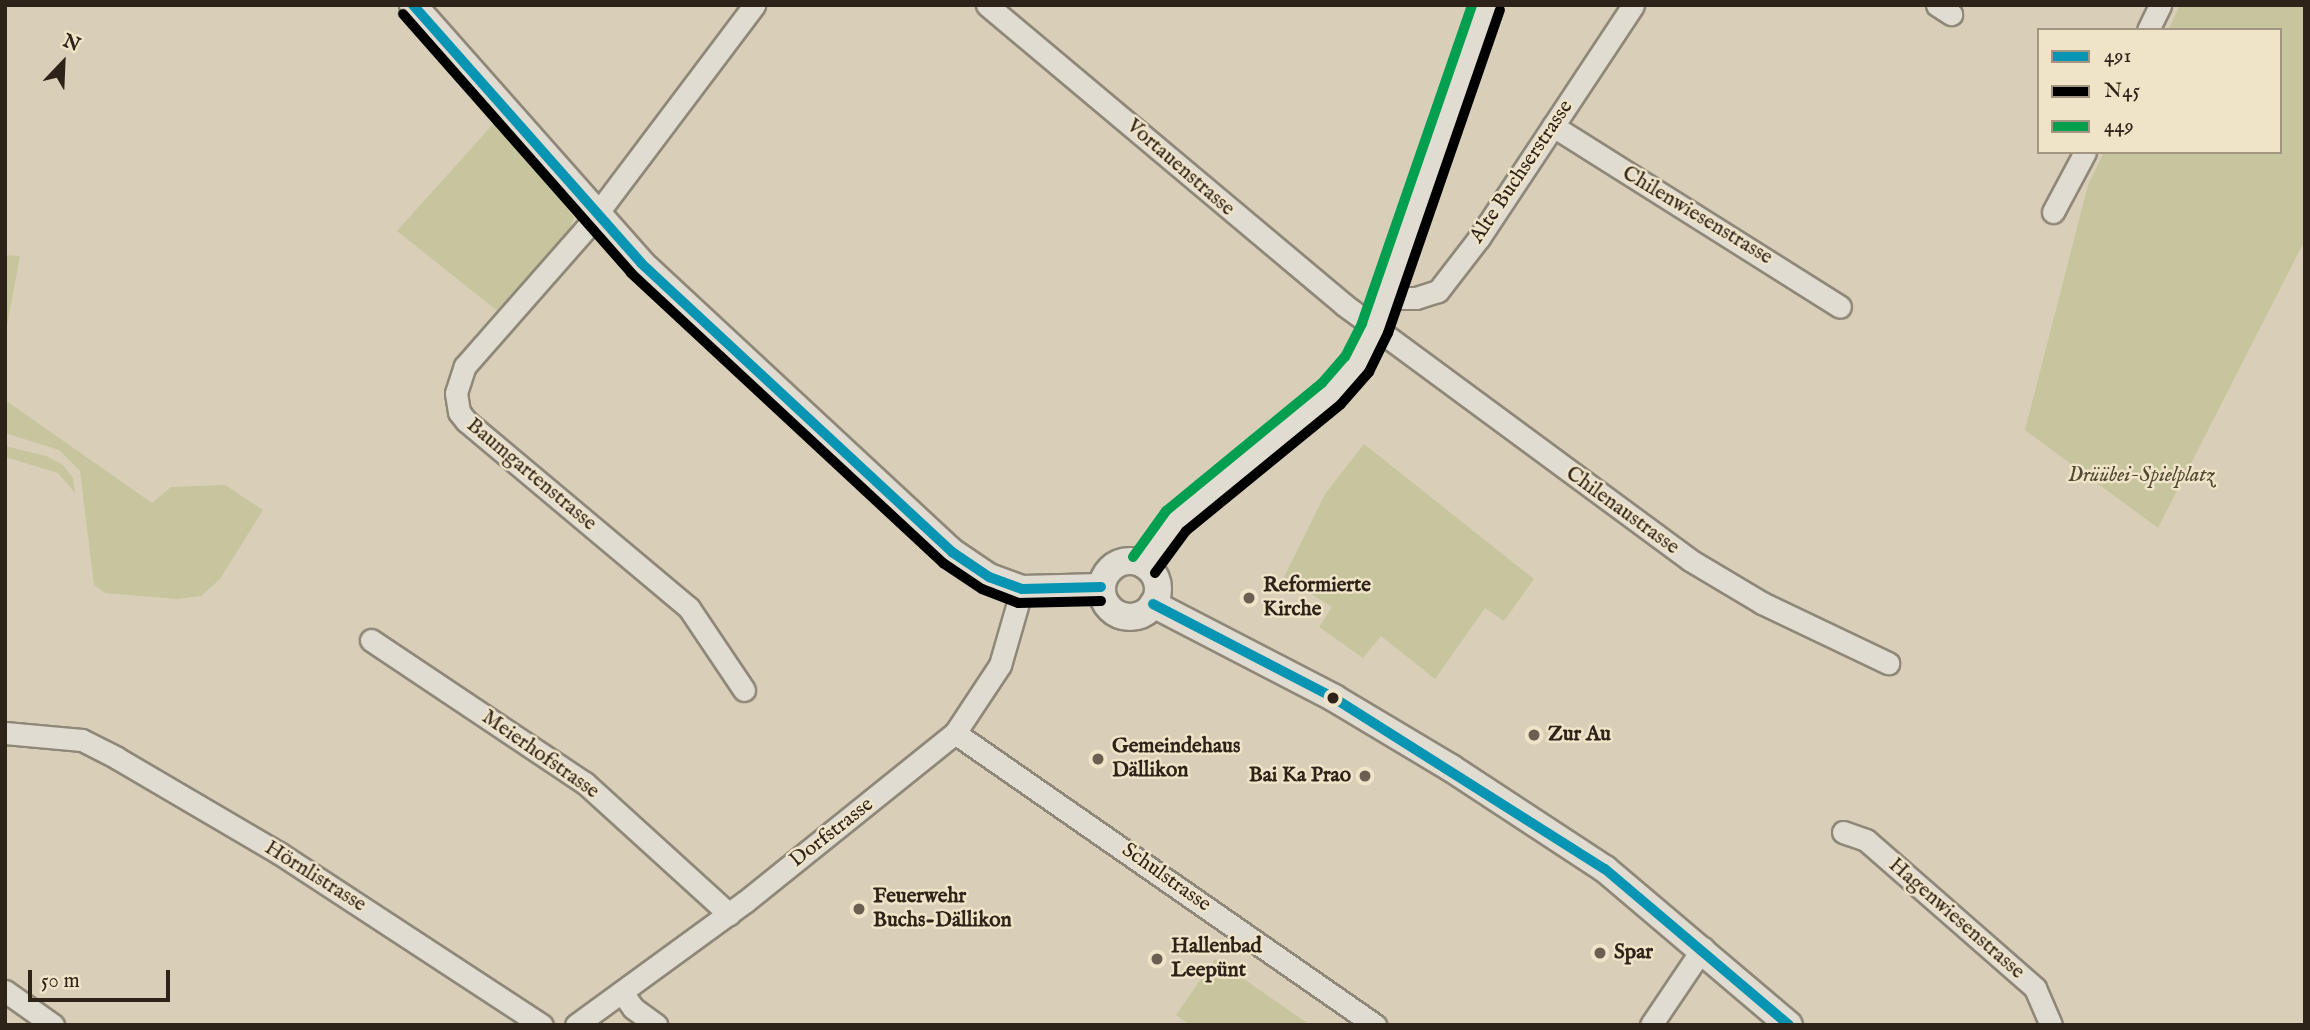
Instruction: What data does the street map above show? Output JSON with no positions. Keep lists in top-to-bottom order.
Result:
{
  "streets": {
    "street": [
      "Vortauenstrasse",
      "Alte Buchserstrasse",
      "Chilenwiesenstrasse",
      "Baumgartenstrasse",
      "Chilenaustrasse",
      "Meierhofstrasse",
      "Dorfstrasse",
      "Hörnlistrasse",
      "Schulstrasse",
      "Hagenwiesenstrasse"
    ]
  },
  "crossings": [
    ["Vortauenstrasse", "Chilenaustrasse"],
    ["Alte Buchserstrasse", "Chilenwiesenstrasse"],
    ["Meierhofstrasse", "Dorfstrasse"],
    ["Dorfstrasse", "Schulstrasse"]
  ],
  "parks": ["Drüübei-Spielplatz"],
  "places": [
    "Reformierte Kirche",
    "Zur Au",
    "Gemeindehaus Dällikon",
    "Bai Ka Prao",
    "Feuerwehr Buchs-Dällikon",
    "Spar",
    "Hallenbad Leepünt"
  ],
  "lines": ["transit line 491", "transit line 449", "transit line N45"],
  "legend": ["491", "N45", "449"],
  "scale_bar": "50 m",
  "north": "top right"
}
